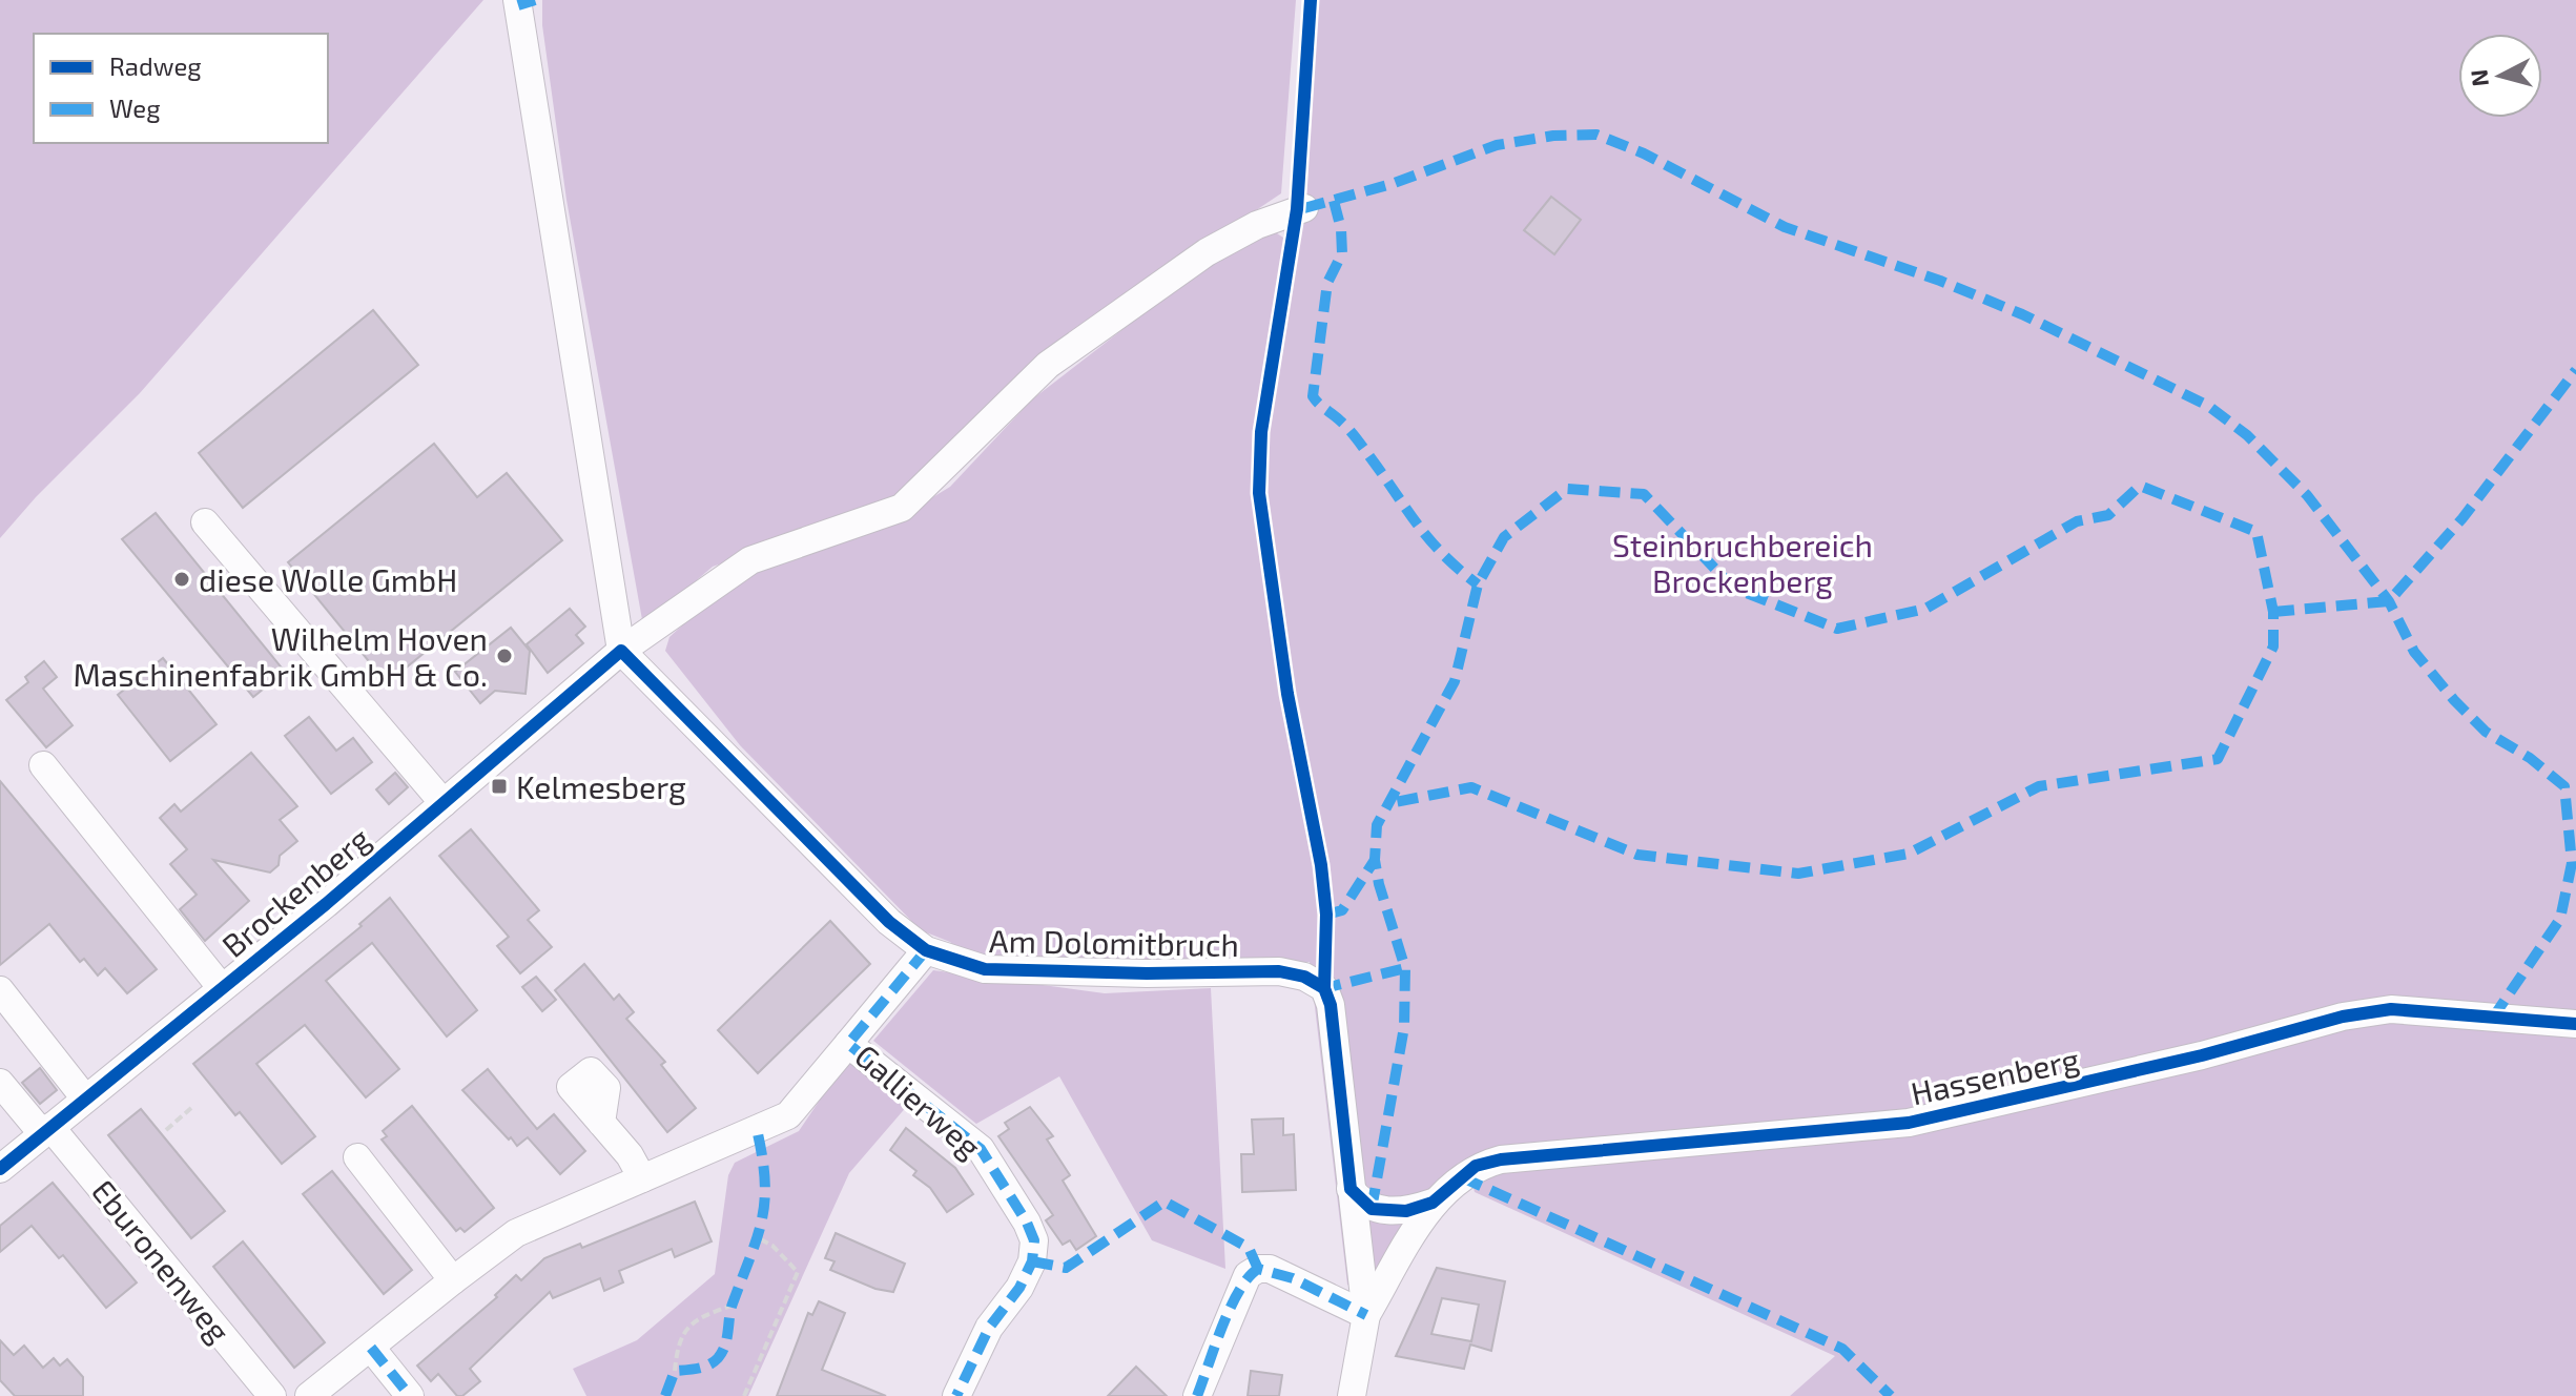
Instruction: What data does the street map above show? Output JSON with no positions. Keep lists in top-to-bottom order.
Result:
{
  "streets": {
    "street": [
      "Brockenberg",
      "Am Dolomitbruch",
      "Hassenberg",
      "Gallierweg",
      "Eburonenweg"
    ]
  },
  "crossings": [
    ["Brockenberg", "Am Dolomitbruch"],
    ["Brockenberg", "Eburonenweg"],
    ["Am Dolomitbruch", "Gallierweg"]
  ],
  "parks": ["Steinbruchbereich Brockenberg"],
  "places": {
    "other": ["diese Wolle GmbH", "Wilhelm Hoven Maschinenfabrik GmbH & Co."],
    "transit": ["Kelmesberg"]
  },
  "legend": ["Radweg", "Weg"],
  "north": "left"
}
